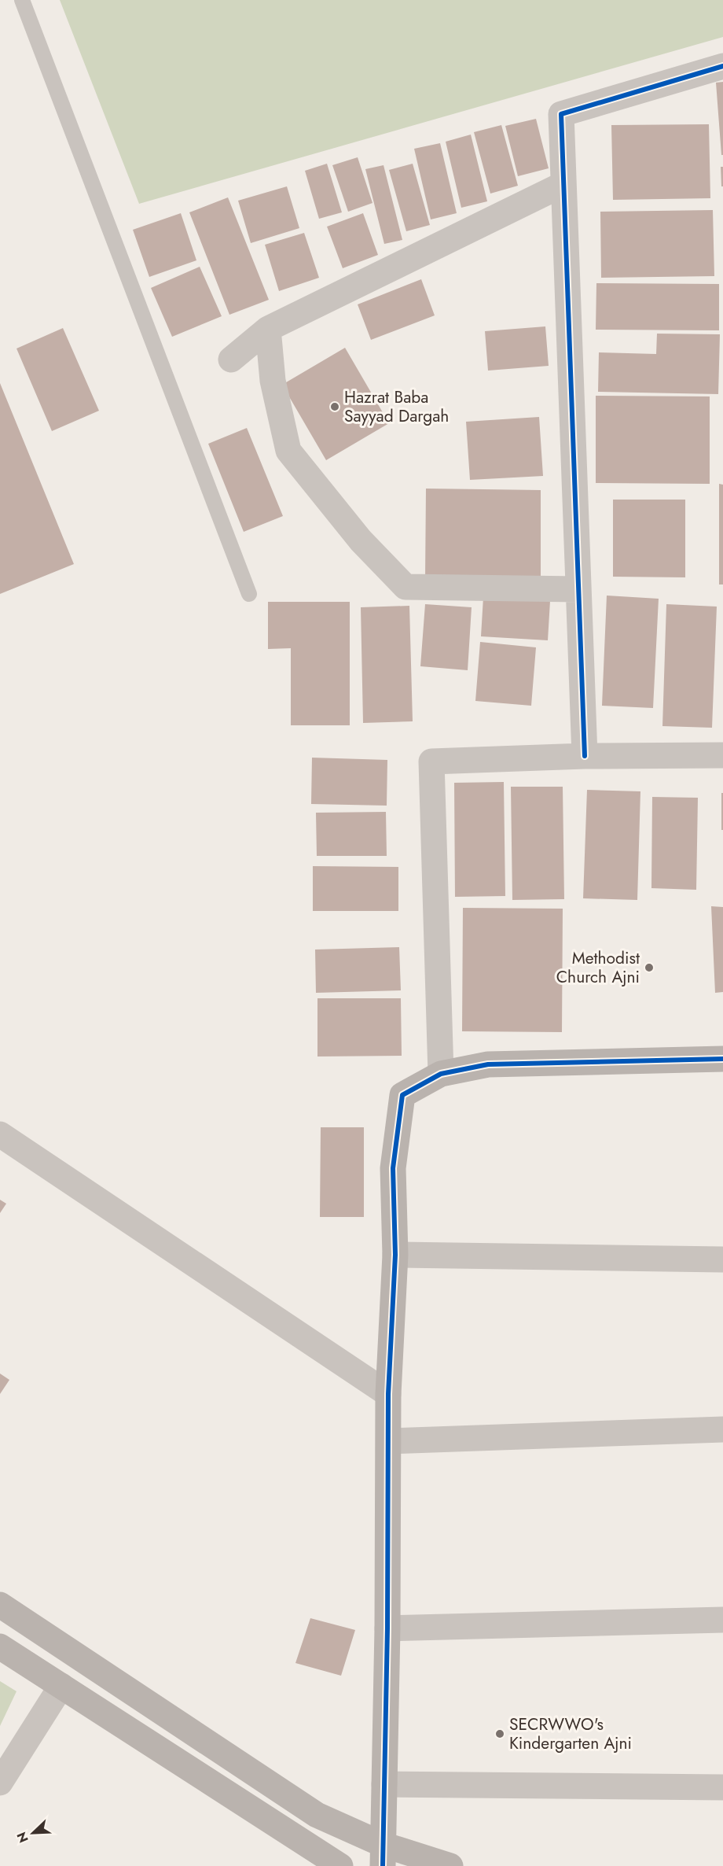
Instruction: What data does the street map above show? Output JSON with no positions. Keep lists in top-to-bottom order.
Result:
{
  "places": ["Hazrat Baba Sayyad Dargah", "Methodist Church Ajni", "SECRWWO's Kindergarten Ajni"],
  "north": "bottom left"
}
